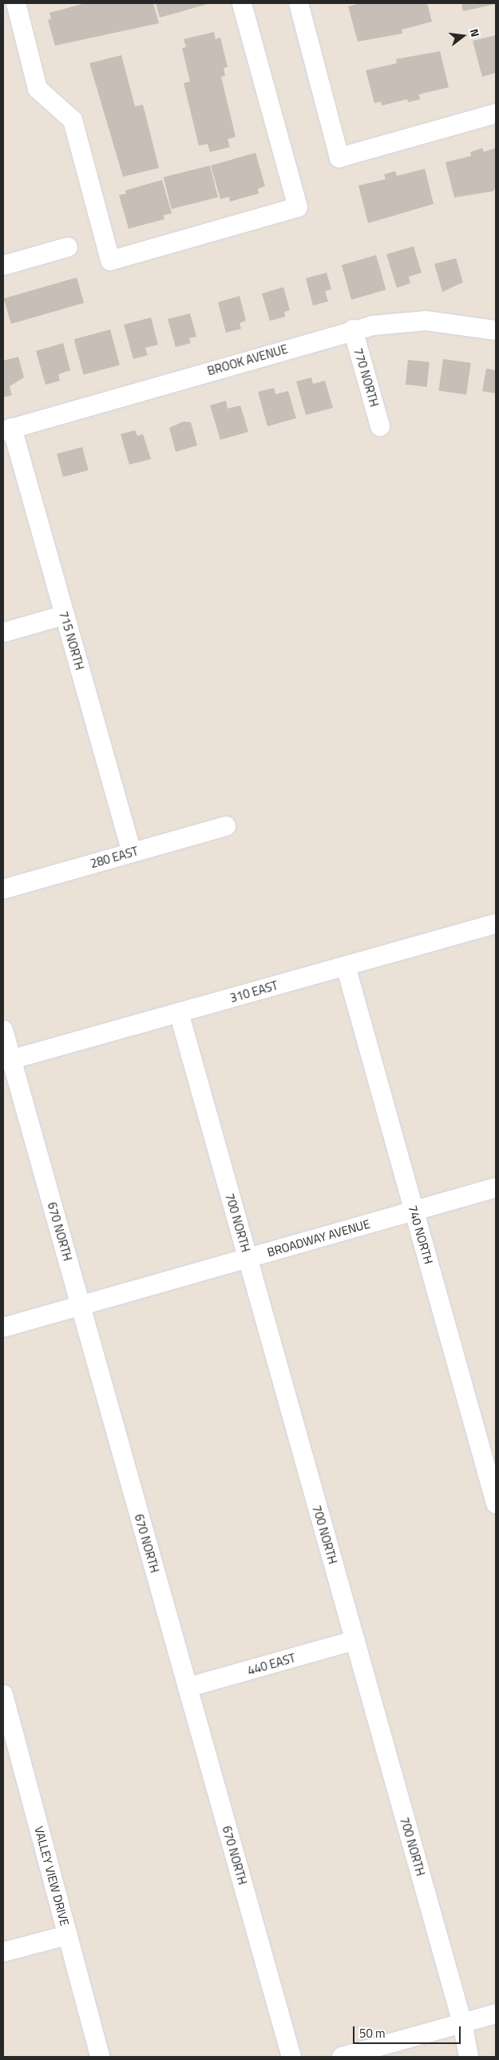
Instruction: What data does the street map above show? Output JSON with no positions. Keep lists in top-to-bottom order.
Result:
{
  "streets": {
    "street": [
      "BROOK AVENUE",
      "770 NORTH",
      "715 NORTH",
      "280 EAST",
      "310 EAST",
      "700 NORTH",
      "670 NORTH",
      "740 NORTH",
      "BROADWAY AVENUE",
      "440 EAST",
      "VALLEY VIEW DRIVE"
    ]
  },
  "crossings": [
    ["BROOK AVENUE", "770 NORTH"],
    ["BROOK AVENUE", "715 NORTH"],
    ["715 NORTH", "280 EAST"],
    ["310 EAST", "700 NORTH"],
    ["310 EAST", "670 NORTH"],
    ["310 EAST", "740 NORTH"],
    ["700 NORTH", "BROADWAY AVENUE"],
    ["700 NORTH", "440 EAST"],
    ["670 NORTH", "BROADWAY AVENUE"],
    ["670 NORTH", "440 EAST"],
    ["740 NORTH", "BROADWAY AVENUE"]
  ],
  "scale_bar": "50 m",
  "north": "right"
}
